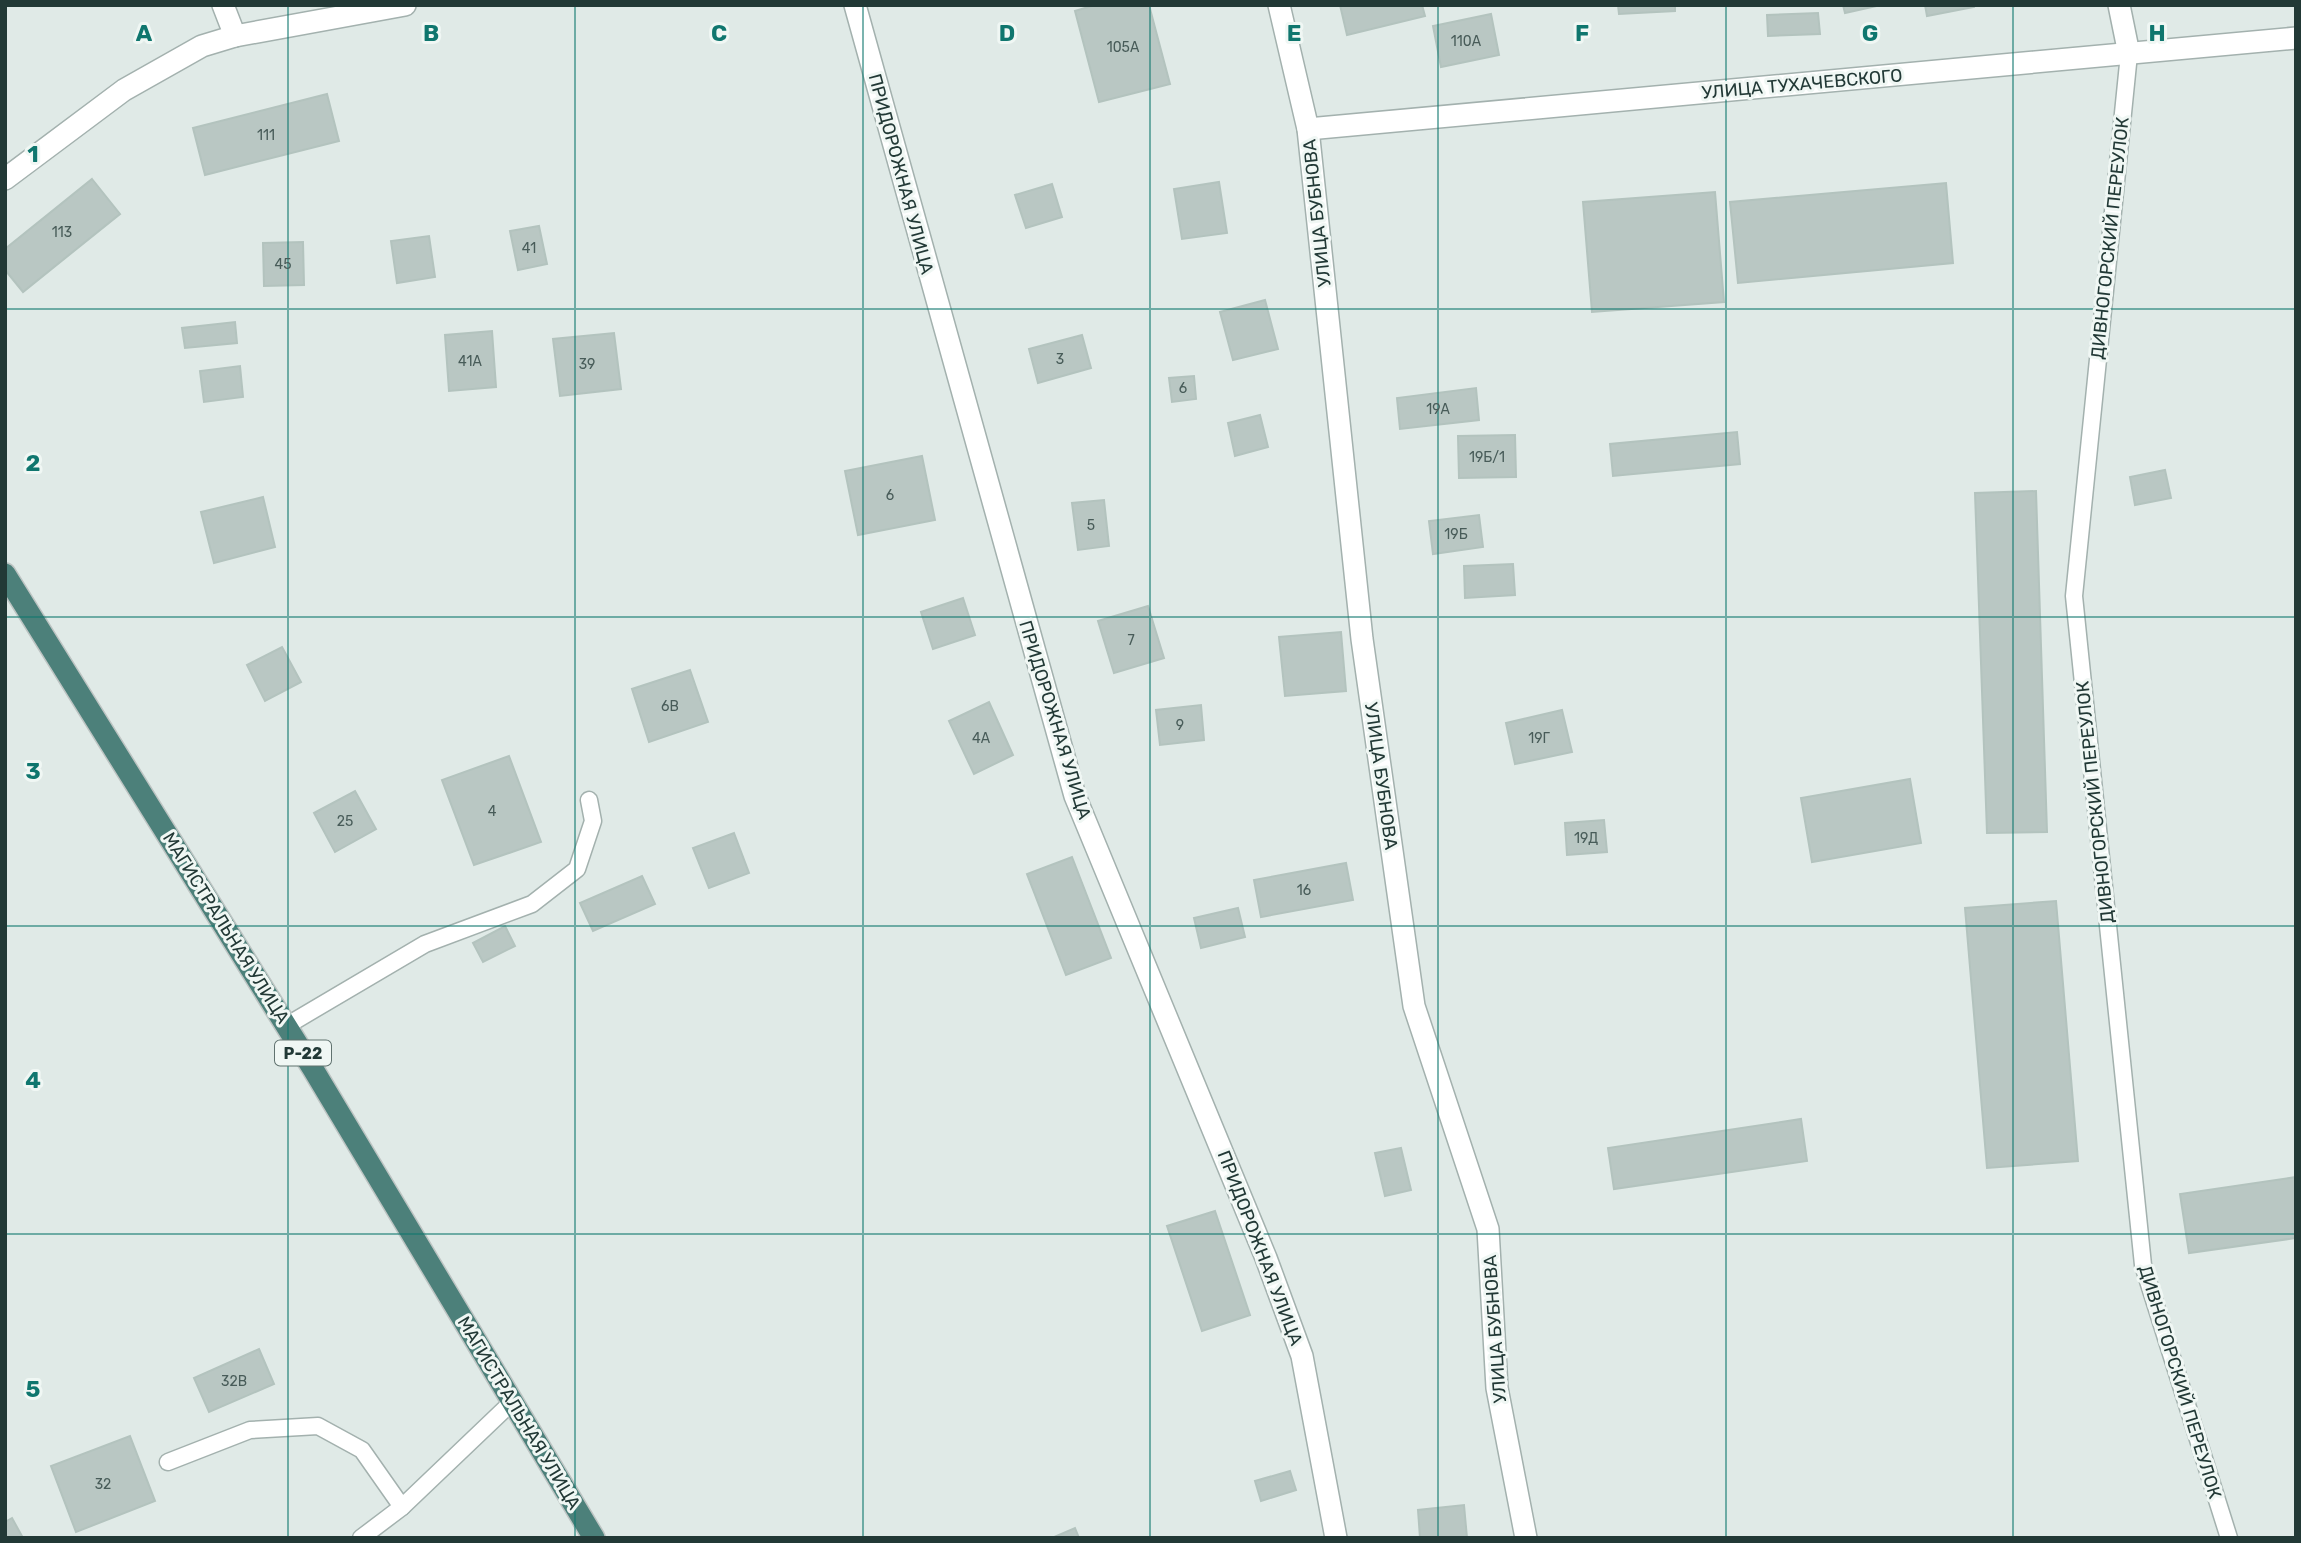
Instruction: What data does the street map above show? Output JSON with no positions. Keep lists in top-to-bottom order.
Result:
{
  "streets": {
    "highway": ["МАГИСТРАЛЬНАЯ УЛИЦА", "Р-22"],
    "street": ["УЛИЦА ТУХАЧЕВСКОГО", "ПРИДОРОЖНАЯ УЛИЦА", "УЛИЦА БУБНОВА"],
    "lane": ["ДИВНОГОРСКИЙ ПЕРЕУЛОК"]
  },
  "crossings": [
    ["УЛИЦА ТУХАЧЕВСКОГО", "УЛИЦА БУБНОВА"],
    ["УЛИЦА ТУХАЧЕВСКОГО", "ДИВНОГОРСКИЙ ПЕРЕУЛОК"]
  ],
  "house_numbers": [
    "110А",
    "105А",
    "111",
    "113",
    "41",
    "45",
    "3",
    "41А",
    "39",
    "6",
    "19А",
    "19Б/1",
    "6",
    "5",
    "19Б",
    "7",
    "6В",
    "9",
    "4А",
    "19Г",
    "4",
    "25",
    "19Д",
    "16",
    "32В",
    "32"
  ],
  "grid": {
    "columns": [
      "A",
      "B",
      "C",
      "D",
      "E",
      "F",
      "G",
      "H"
    ],
    "rows": [
      "1",
      "2",
      "3",
      "4",
      "5"
    ]
  }
}
